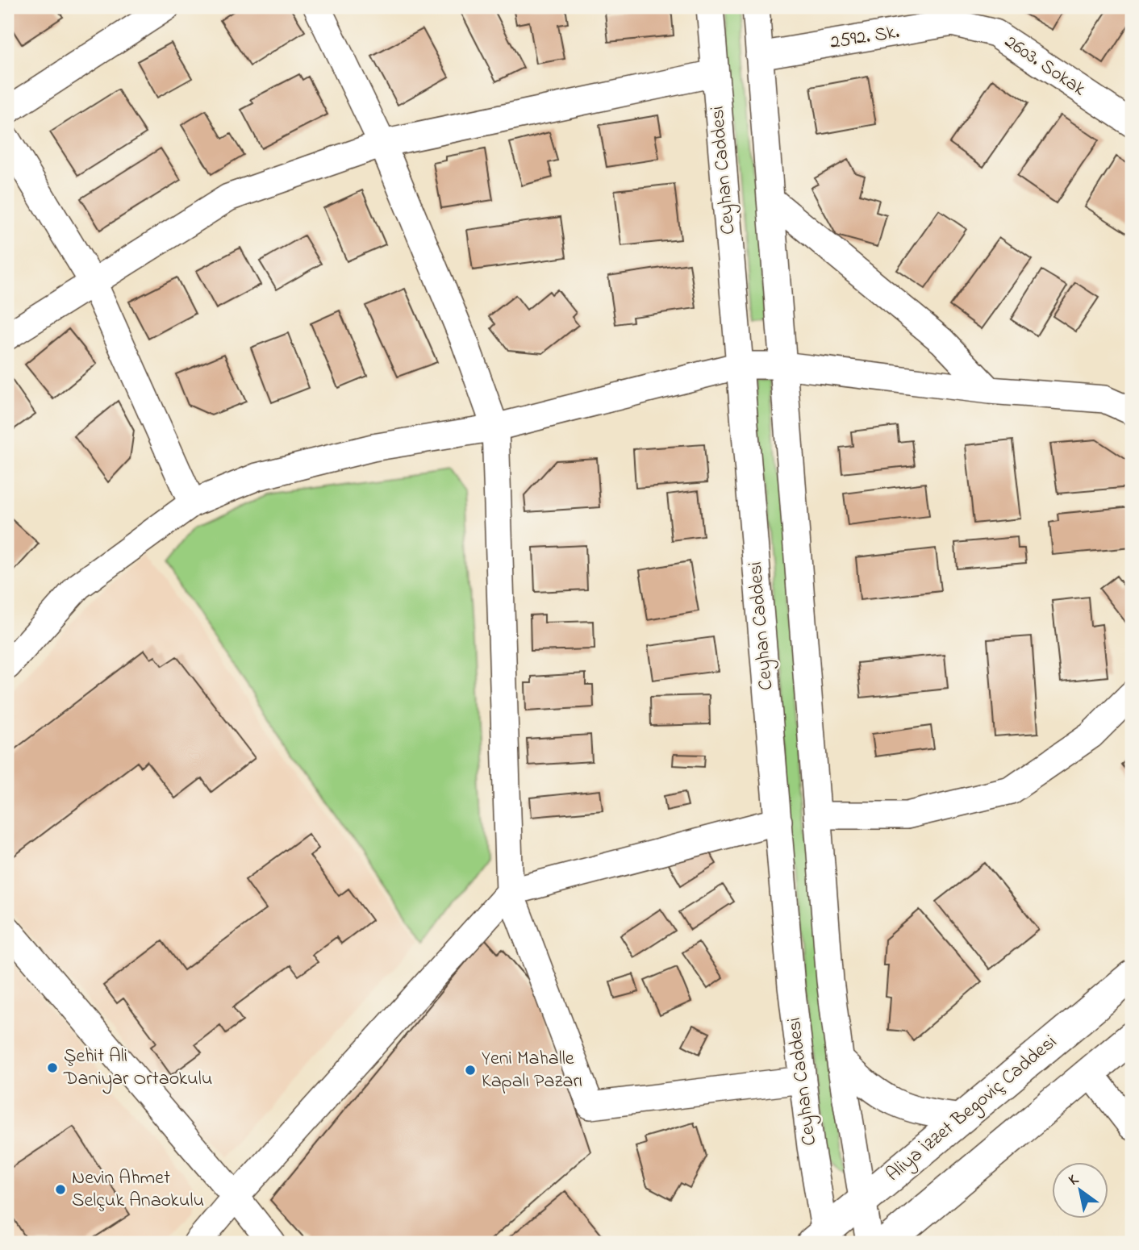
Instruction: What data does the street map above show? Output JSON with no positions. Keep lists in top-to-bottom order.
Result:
{
  "streets": {
    "main road": ["Aliya İzzet Begoviç Caddesi"],
    "street": ["2592. Sk.", "2603. Sokak", "Ceyhan Caddesi"]
  },
  "crossings": [
    ["2592. Sk.", "2603. Sokak"],
    ["2592. Sk.", "Ceyhan Caddesi"],
    ["Ceyhan Caddesi", "Aliya İzzet Begoviç Caddesi"]
  ],
  "places": ["Şehit Ali Daniyar Ortaokulu", "Yeni Mahalle Kapalı Pazarı", "Nevin Ahmet Selçuk Anaokulu"],
  "north": "top left"
}
